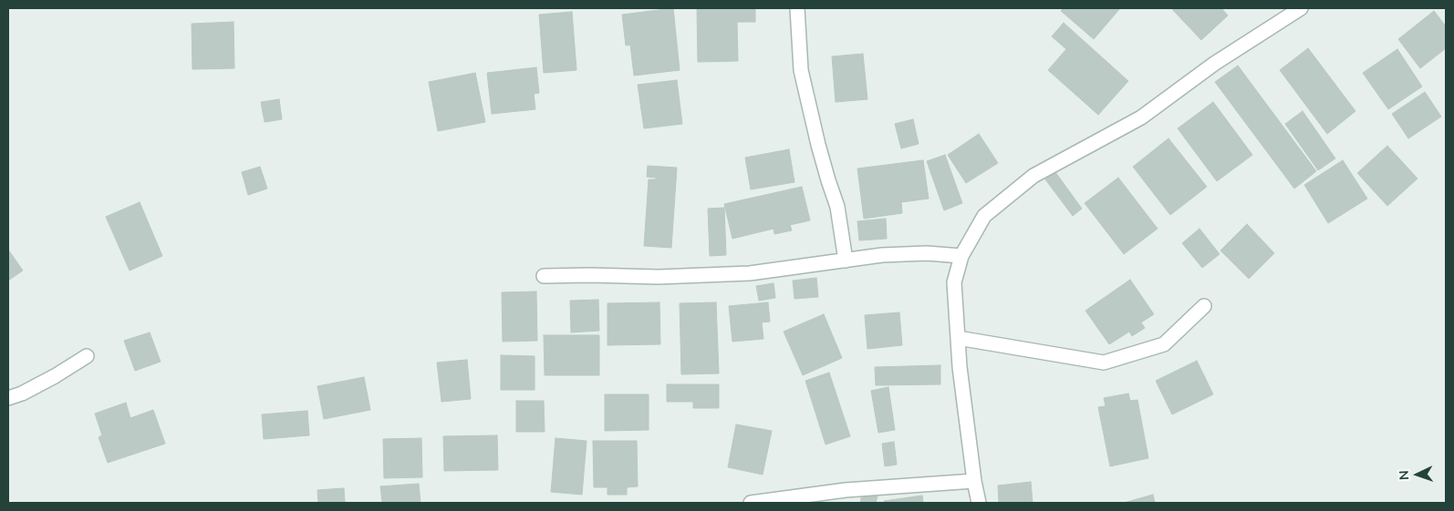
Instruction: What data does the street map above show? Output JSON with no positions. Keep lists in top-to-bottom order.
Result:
{
  "north": "left"
}
